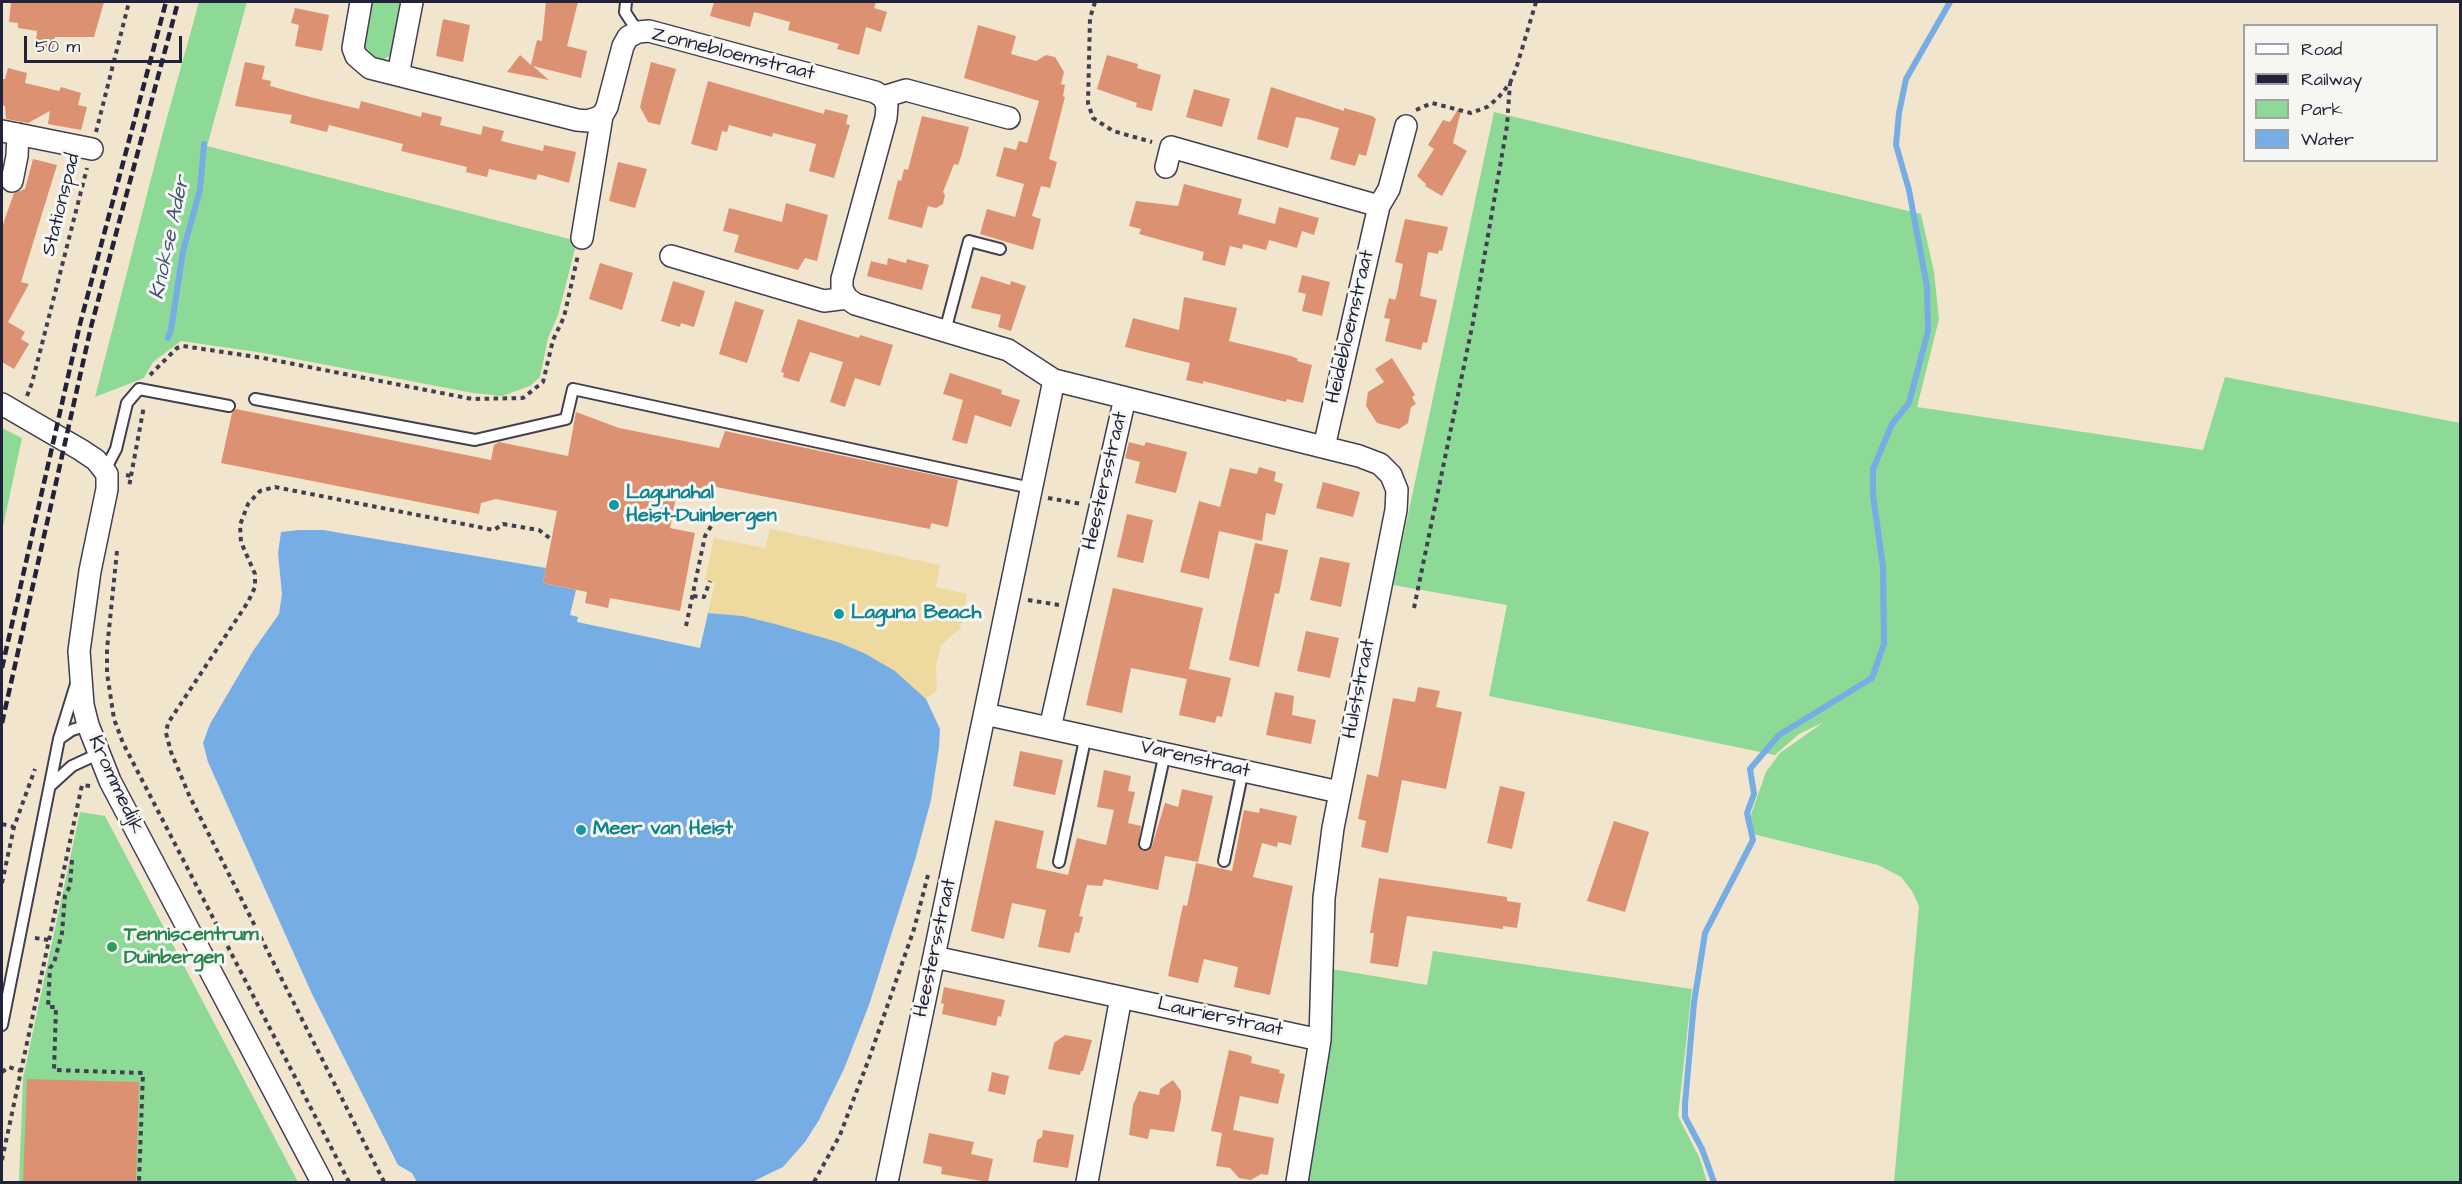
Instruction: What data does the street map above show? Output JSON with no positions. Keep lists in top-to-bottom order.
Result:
{
  "streets": {
    "street": [
      "Zonnebloemstraat",
      "Heidebloemstraat",
      "Heestersstraat",
      "Hulststraat",
      "Varenstraat",
      "Krommedijk",
      "Laurierstraat"
    ],
    "path": ["Stationspad"]
  },
  "crossings": [
    ["Heidebloemstraat", "Hulststraat"],
    ["Heestersstraat", "Hulststraat"],
    ["Heestersstraat", "Varenstraat"],
    ["Heestersstraat", "Laurierstraat"],
    ["Hulststraat", "Varenstraat"],
    ["Hulststraat", "Laurierstraat"]
  ],
  "water": ["Knokse Ader"],
  "places": [
    "Lagunahal Heist-Duinbergen",
    "Laguna Beach",
    "Meer van Heist",
    "Tenniscentrum Duinbergen"
  ],
  "legend": [
    "Road",
    "Railway",
    "Park",
    "Water"
  ],
  "scale_bar": "50 m"
}
